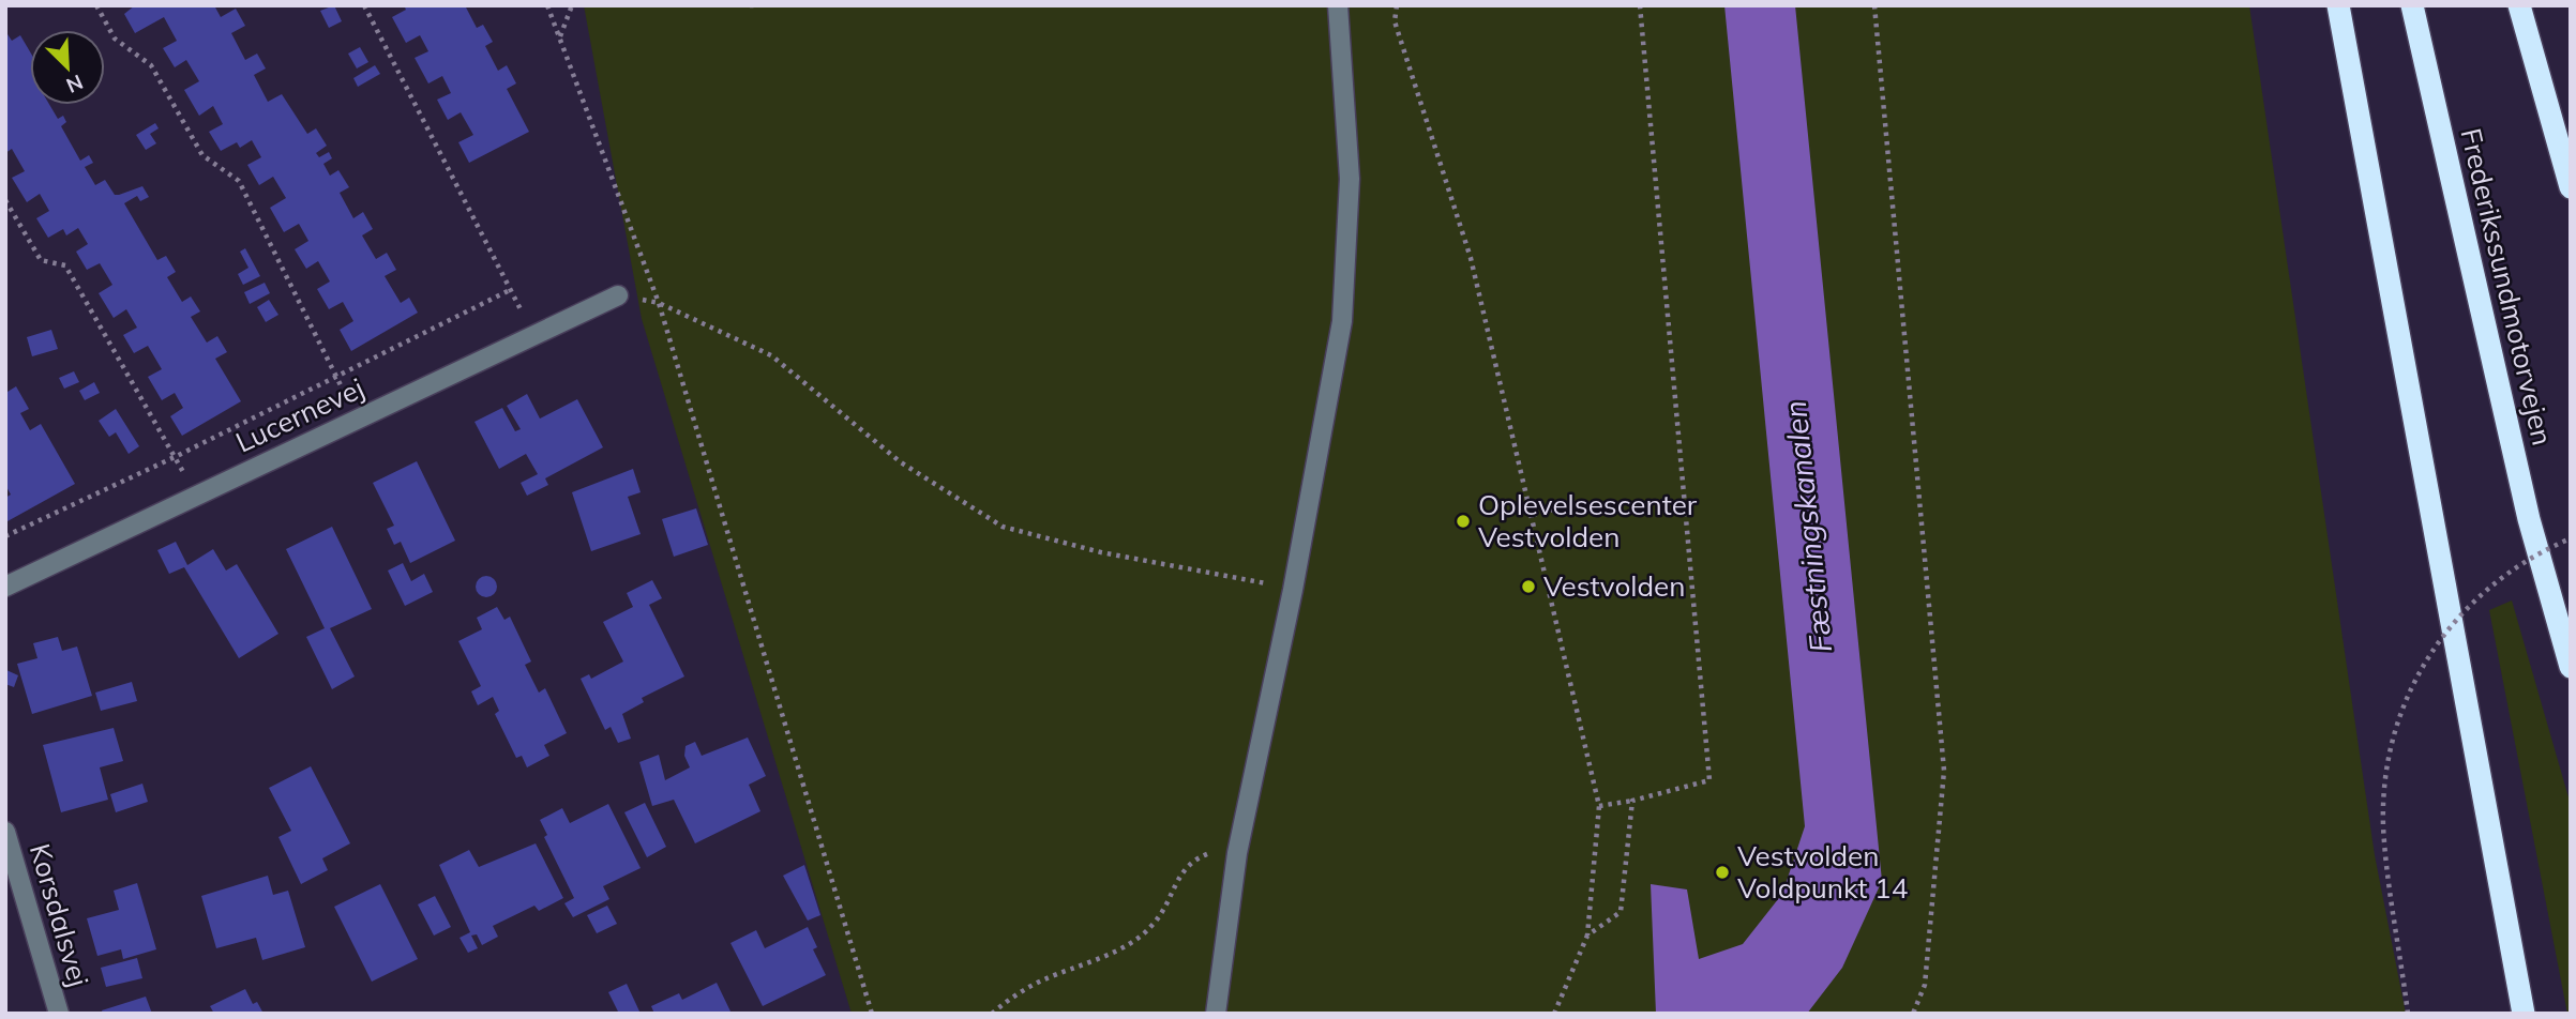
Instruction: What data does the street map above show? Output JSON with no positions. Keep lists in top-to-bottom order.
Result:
{
  "streets": {
    "highway": ["Frederikssundmotorvejen"],
    "street": ["Lucernevej", "Korsdalsvej"]
  },
  "water": ["Fæstningskanalen"],
  "places": ["Oplevelsescenter Vestvolden", "Vestvolden", "Vestvolden Voldpunkt 14"],
  "north": "bottom right"
}
